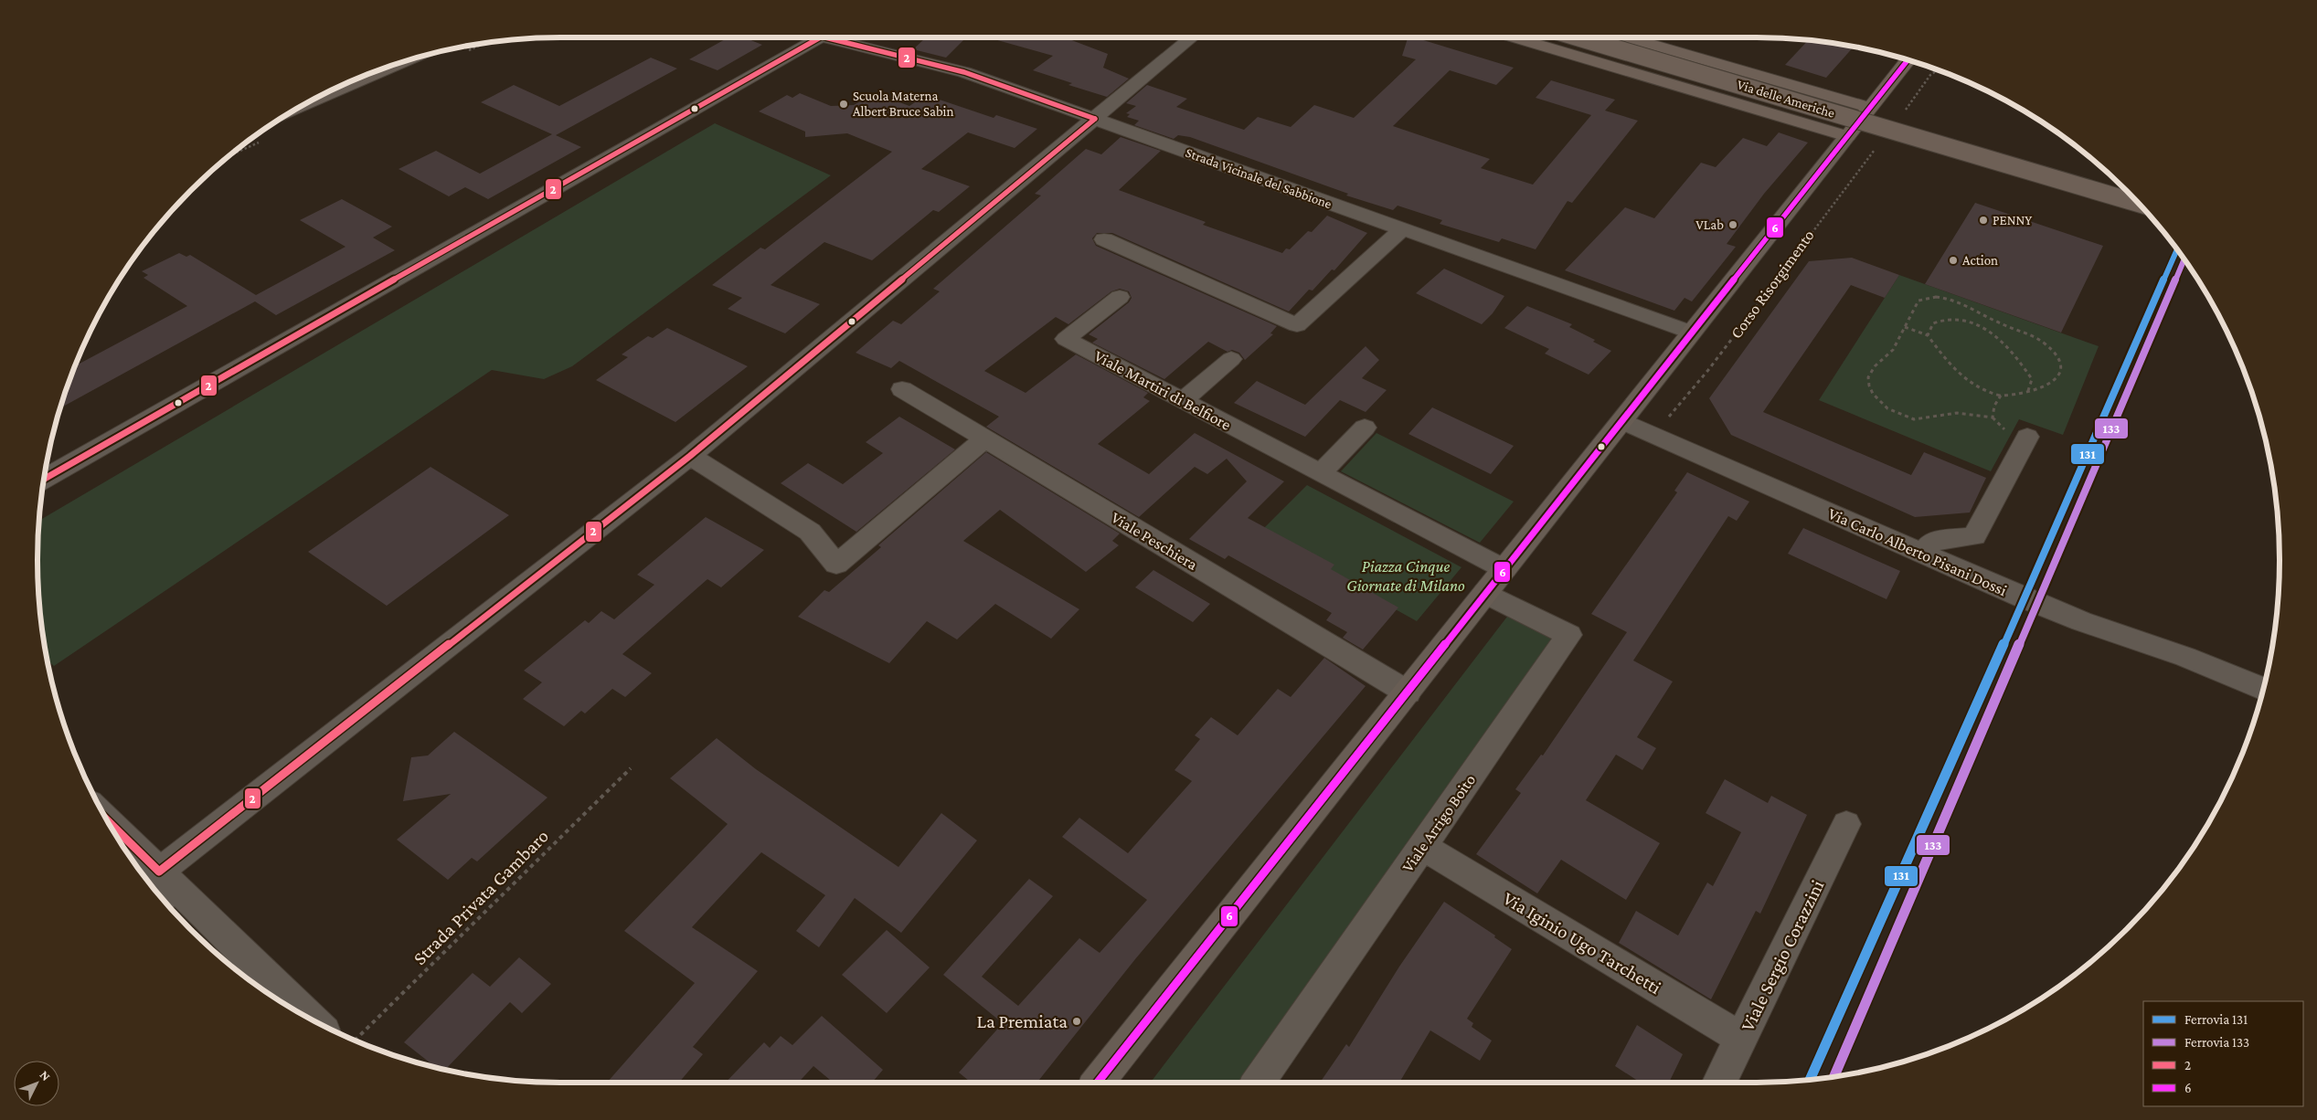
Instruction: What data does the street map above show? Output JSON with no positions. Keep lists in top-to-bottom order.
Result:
{
  "streets": {
    "main road": ["Via delle Americhe", "Corso Risorgimento"],
    "street": [
      "Strada Vicinale del Sabbione",
      "Viale Martiri di Belfiore",
      "Viale Peschiera",
      "Via Carlo Alberto Pisani Dossi",
      "Viale Arrigo Boito",
      "Via Iginio Ugo Tarchetti",
      "Viale Sergio Corazzini"
    ],
    "path": ["Strada Privata Gambaro"]
  },
  "crossings": [
    ["Strada Vicinale del Sabbione", "Corso Risorgimento"],
    ["Corso Risorgimento", "Viale Peschiera"],
    ["Corso Risorgimento", "Via Carlo Alberto Pisani Dossi"],
    ["Corso Risorgimento", "Viale Arrigo Boito"],
    ["Viale Arrigo Boito", "Via Iginio Ugo Tarchetti"],
    ["Via Iginio Ugo Tarchetti", "Viale Sergio Corazzini"]
  ],
  "parks": ["Piazza Cinque Giornate di Milano"],
  "places": [
    "Scuola Materna Albert Bruce Sabin",
    "PENNY",
    "VLab",
    "Action",
    "La Premiata"
  ],
  "lines": [
    "transit line 2",
    "transit line 6",
    "rail line 131",
    "rail line 133"
  ],
  "legend": [
    "Ferrovia 131",
    "Ferrovia 133",
    "2",
    "6"
  ],
  "north": "top right"
}
